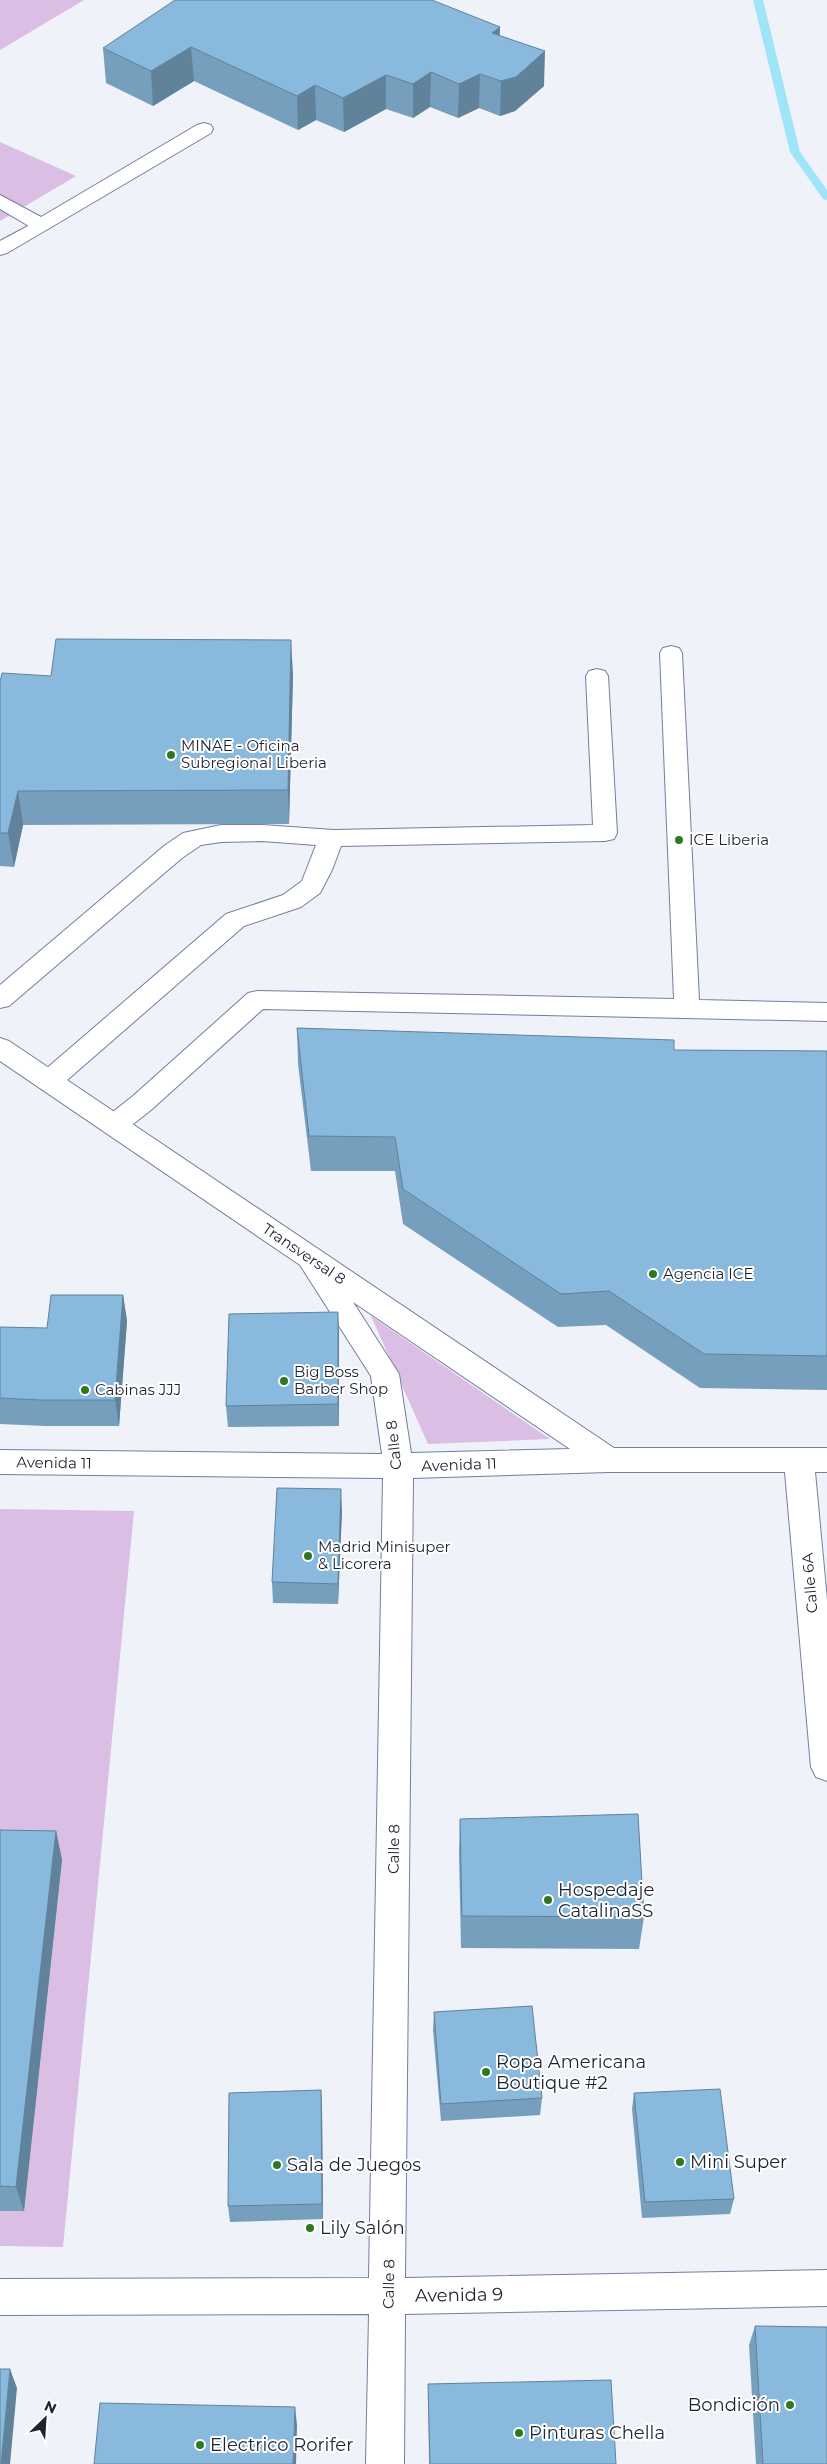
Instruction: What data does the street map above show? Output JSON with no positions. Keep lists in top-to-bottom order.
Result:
{
  "streets": {
    "street": [
      "Transversal 8",
      "Calle 8",
      "Avenida 11",
      "Calle 6A",
      "Avenida 9"
    ]
  },
  "crossings": [
    ["Transversal 8", "Calle 8"],
    ["Transversal 8", "Avenida 11"],
    ["Calle 8", "Avenida 11"],
    ["Calle 8", "Avenida 9"],
    ["Avenida 11", "Calle 6A"]
  ],
  "places": [
    "MINAE - Oficina Subregional Liberia",
    "ICE Liberia",
    "Agencia ICE",
    "Big Boss Barber Shop",
    "Cabinas JJJ",
    "Madrid Minisuper & Licorera",
    "Hospedaje CatalinaSS",
    "Ropa Americana Boutique #2",
    "Mini Super",
    "Sala de Juegos",
    "Lily Salón",
    "Bondición",
    "Pinturas Chella",
    "Electrico Rorifer"
  ],
  "north": "top right"
}
